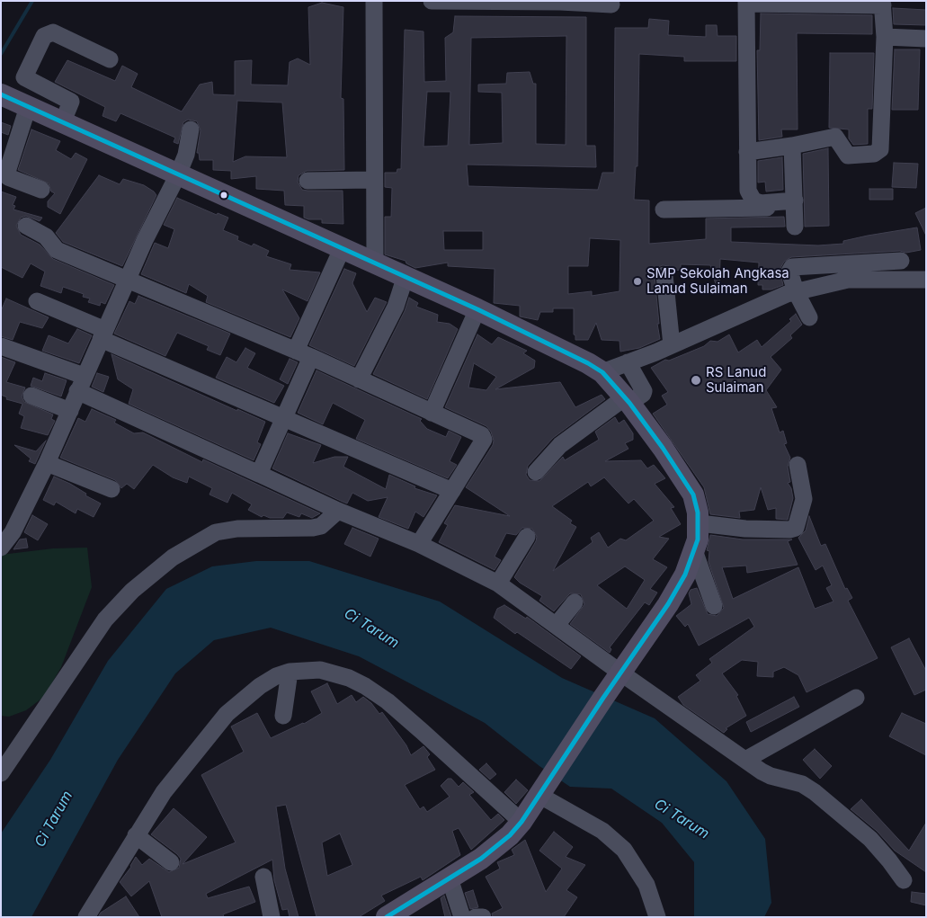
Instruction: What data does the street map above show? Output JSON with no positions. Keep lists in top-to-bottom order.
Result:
{
  "water": ["Ci Tarum"],
  "places": ["SMP Sekolah Angkasa Lanud Sulaiman", "RS Lanud Sulaiman"]
}
